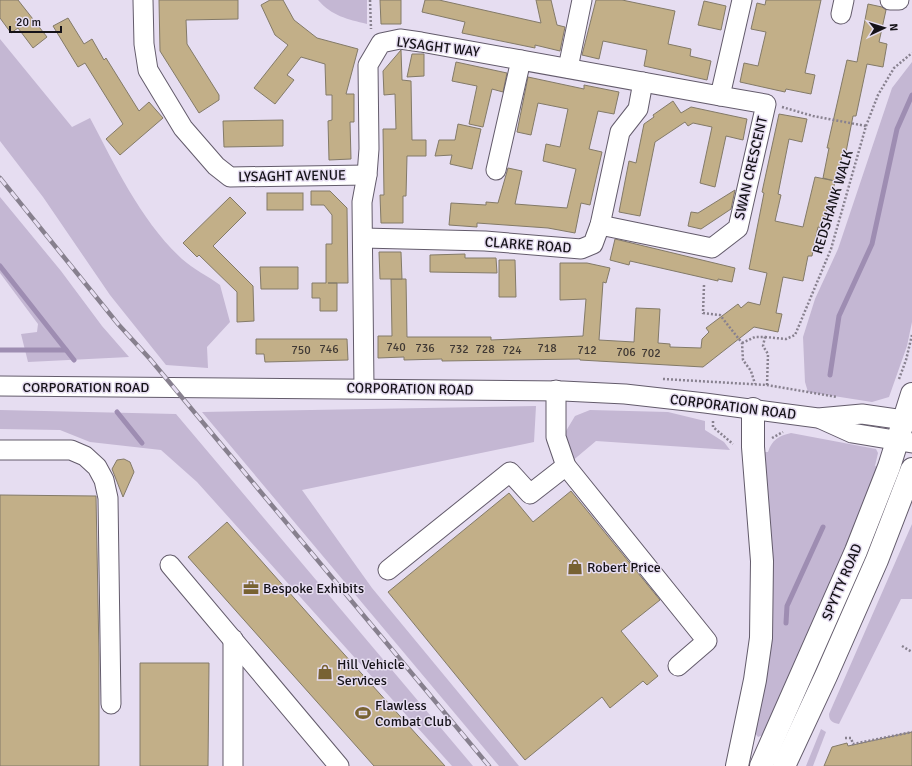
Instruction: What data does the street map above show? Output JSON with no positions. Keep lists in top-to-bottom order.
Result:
{
  "streets": {
    "main road": ["SPYTTY ROAD"],
    "street": [
      "LYSAGHT WAY",
      "SWAN CRESCENT",
      "LYSAGHT AVENUE",
      "CLARKE ROAD",
      "CORPORATION ROAD"
    ],
    "path": ["REDSHANK WALK"]
  },
  "crossings": [
    ["LYSAGHT WAY", "SWAN CRESCENT"],
    ["LYSAGHT WAY", "LYSAGHT AVENUE"],
    ["LYSAGHT WAY", "CLARKE ROAD"],
    ["LYSAGHT WAY", "CORPORATION ROAD"],
    ["SWAN CRESCENT", "CLARKE ROAD"],
    ["CORPORATION ROAD", "SPYTTY ROAD"]
  ],
  "places": {
    "shop": ["Robert Price", "Hill Vehicle Services"],
    "office": ["Bespoke Exhibits"],
    "sports": ["Flawless Combat Club"]
  },
  "house_numbers": [
    "740",
    "736",
    "718",
    "746",
    "732",
    "728",
    "750",
    "724",
    "712",
    "706",
    "702"
  ],
  "scale_bar": "20 m",
  "north": "right"
}
